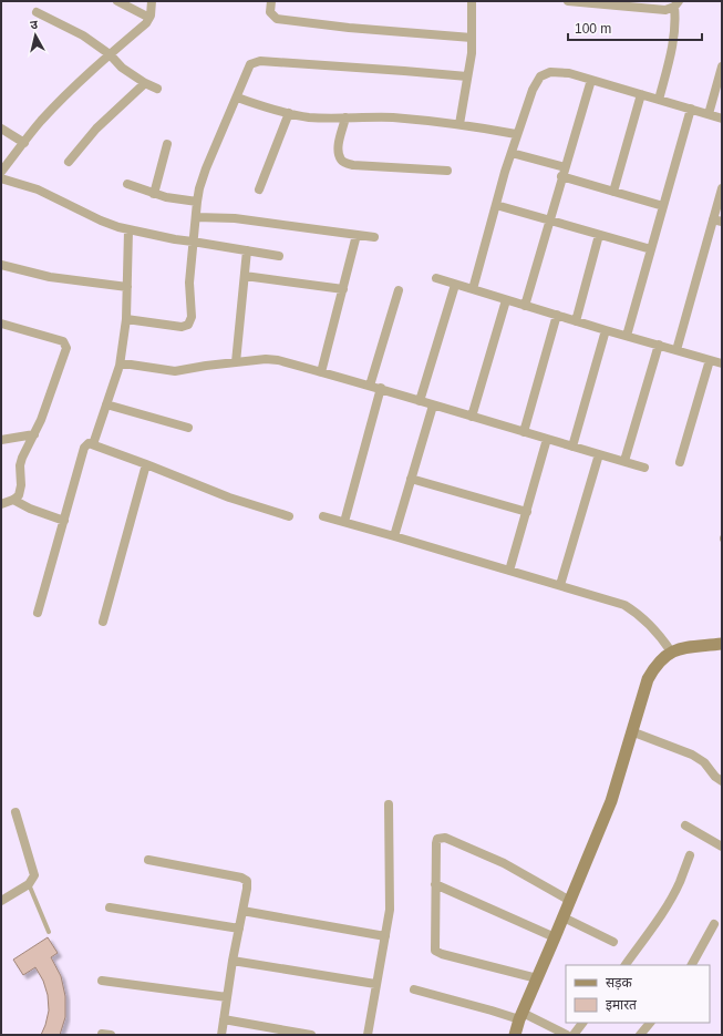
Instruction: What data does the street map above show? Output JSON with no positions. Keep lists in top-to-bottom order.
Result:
{
  "legend": ["सड़क", "इमारत"],
  "scale_bar": "100 m",
  "north": "top"
}
